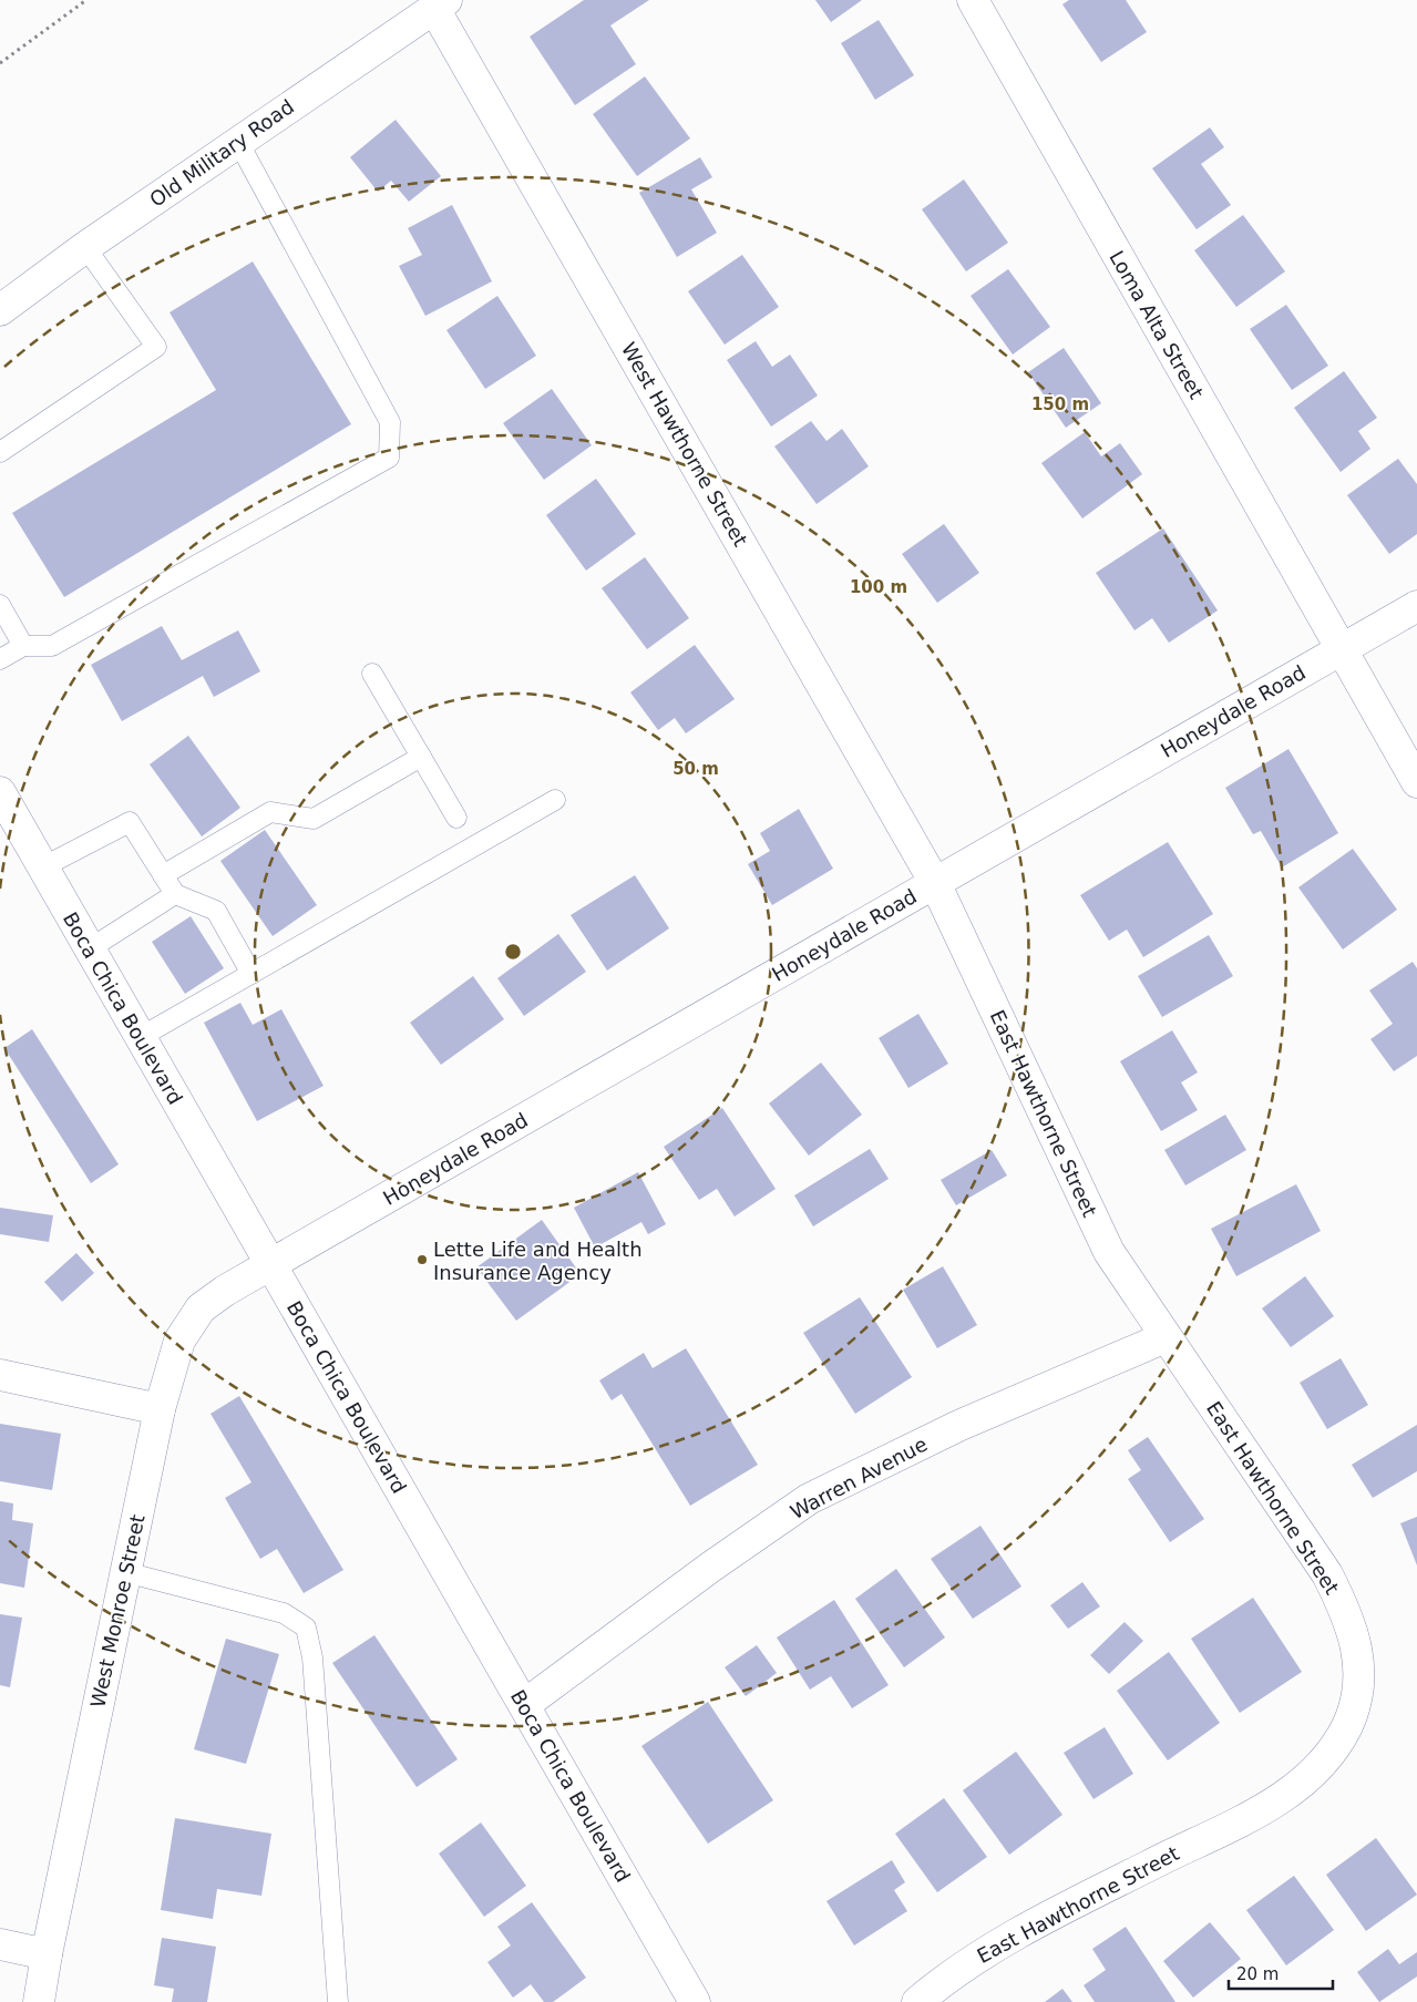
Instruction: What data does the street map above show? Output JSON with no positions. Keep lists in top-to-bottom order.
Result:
{
  "streets": {
    "street": [
      "Old Military Road",
      "Loma Alta Street",
      "West Hawthorne Street",
      "Honeydale Road",
      "Boca Chica Boulevard",
      "East Hawthorne Street",
      "Warren Avenue",
      "West Monroe Street"
    ]
  },
  "crossings": [
    ["Old Military Road", "West Hawthorne Street"],
    ["Loma Alta Street", "Honeydale Road"],
    ["West Hawthorne Street", "Honeydale Road"],
    ["West Hawthorne Street", "East Hawthorne Street"],
    ["Honeydale Road", "Boca Chica Boulevard"],
    ["Honeydale Road", "East Hawthorne Street"],
    ["Honeydale Road", "West Monroe Street"],
    ["Boca Chica Boulevard", "Warren Avenue"],
    ["Boca Chica Boulevard", "West Monroe Street"],
    ["East Hawthorne Street", "Warren Avenue"]
  ],
  "places": ["Lette Life and Health Insurance Agency"],
  "scale_bar": "20 m",
  "rings": ["150 m", "100 m", "50 m"]
}
